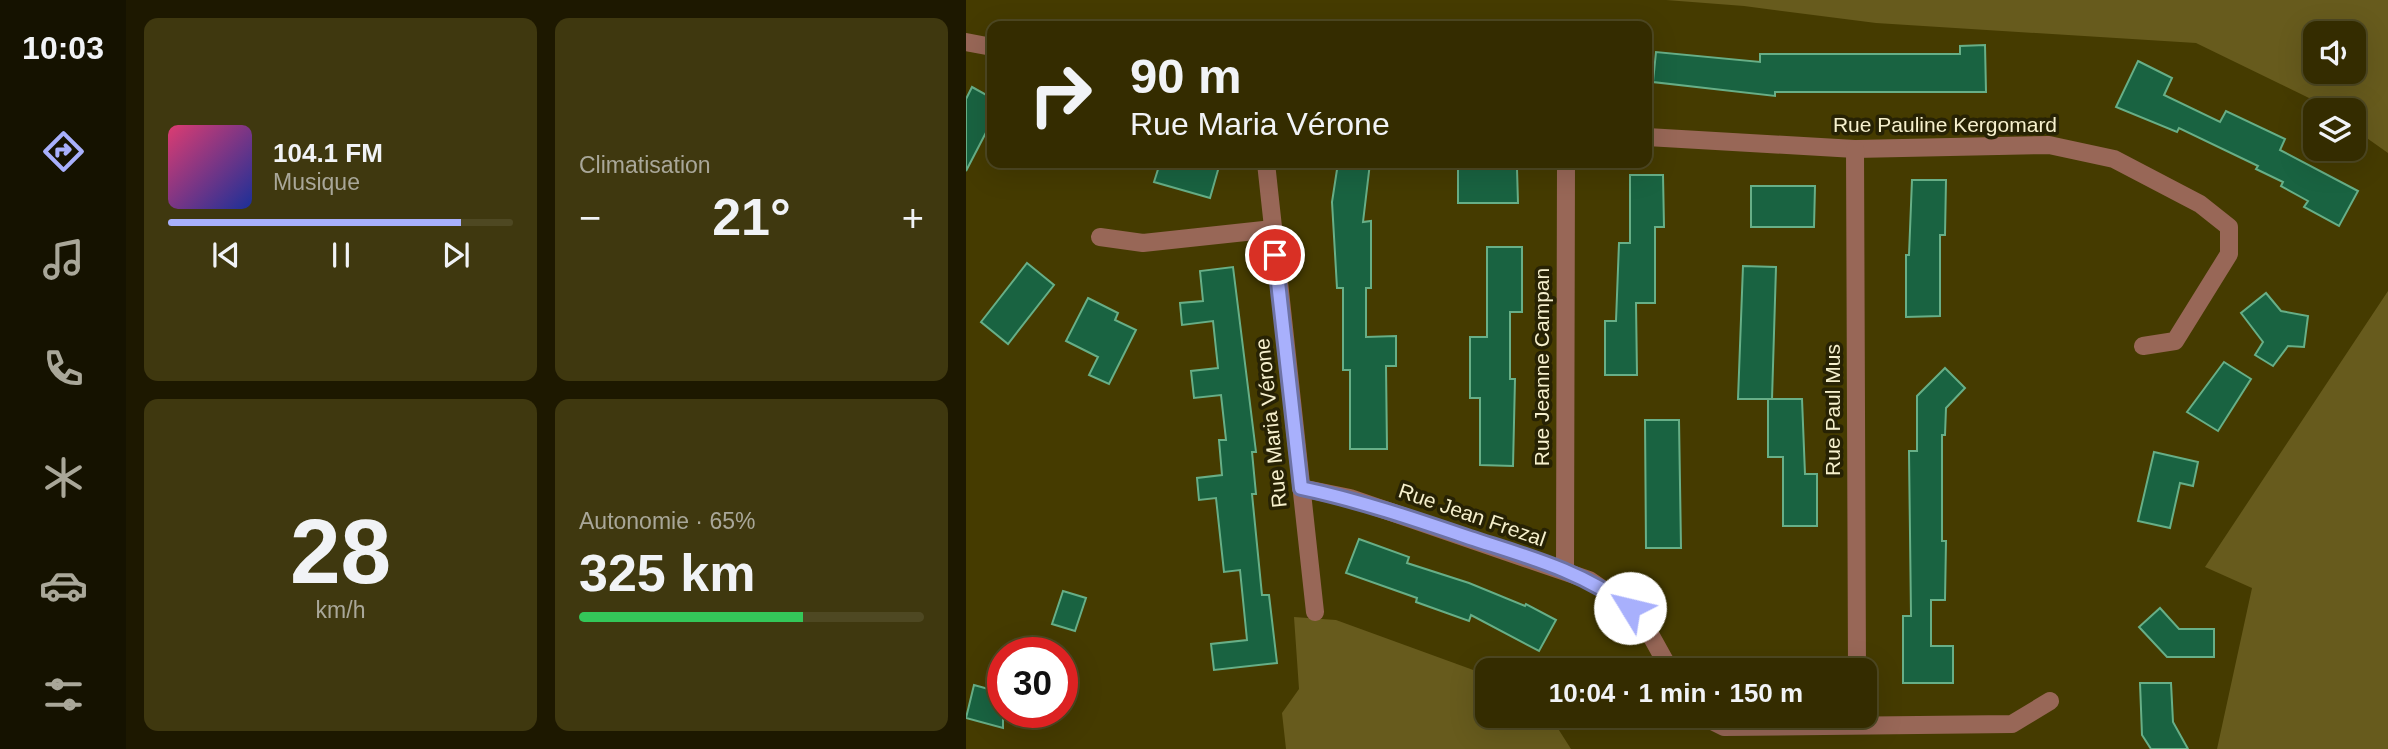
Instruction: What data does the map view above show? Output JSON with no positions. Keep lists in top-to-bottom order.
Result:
{
  "streets": {
    "street": [
      "Rue Pauline Kergomard",
      "Rue Jeanne Campan",
      "Rue Paul Mus",
      "Rue Maria Vérone",
      "Rue Jean Frezal"
    ]
  },
  "crossings": [
    ["Rue Pauline Kergomard", "Rue Paul Mus"],
    ["Rue Jeanne Campan", "Rue Jean Frezal"],
    ["Rue Maria Vérone", "Rue Jean Frezal"]
  ],
  "page": {
    "tabs": "10:03",
    "tile": [
      "Climatisation",
      ["28", "km/h"],
      ["Autonomie · 65%", "325 km"]
    ],
    "turn": ["90 m", "Rue Maria Vérone"],
    "song": ["104.1 FM", "Musique"],
    "heat": ["−", "21°", "+"],
    "limit": "30",
    "trip": "10:04 · 1 min · 150 m"
  }
}
